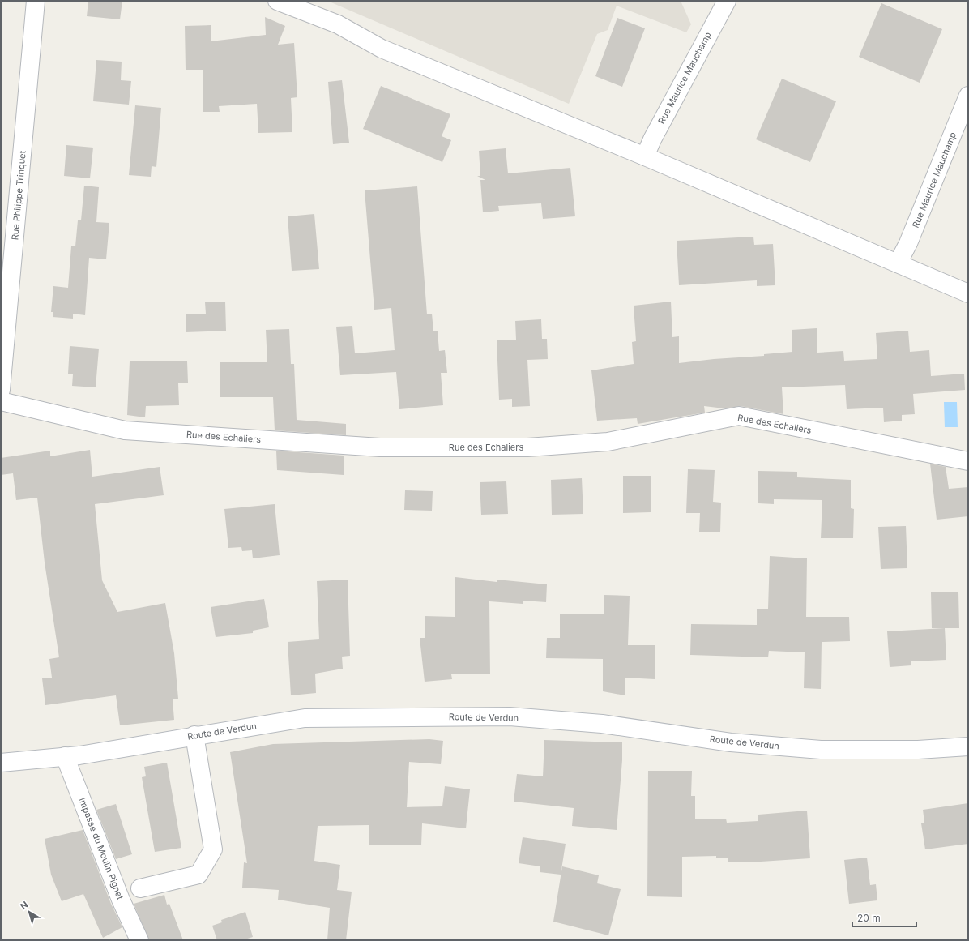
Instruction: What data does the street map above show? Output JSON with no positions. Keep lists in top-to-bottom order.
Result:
{
  "streets": {
    "street": [
      "Rue Maurice Mauchamp",
      "Rue Philippe Trinquet",
      "Rue des Echaliers",
      "Route de Verdun",
      "Impasse du Moulin Pignet"
    ]
  },
  "crossings": [
    ["Route de Verdun", "Impasse du Moulin Pignet"]
  ],
  "scale_bar": "20 m",
  "north": "top left"
}
